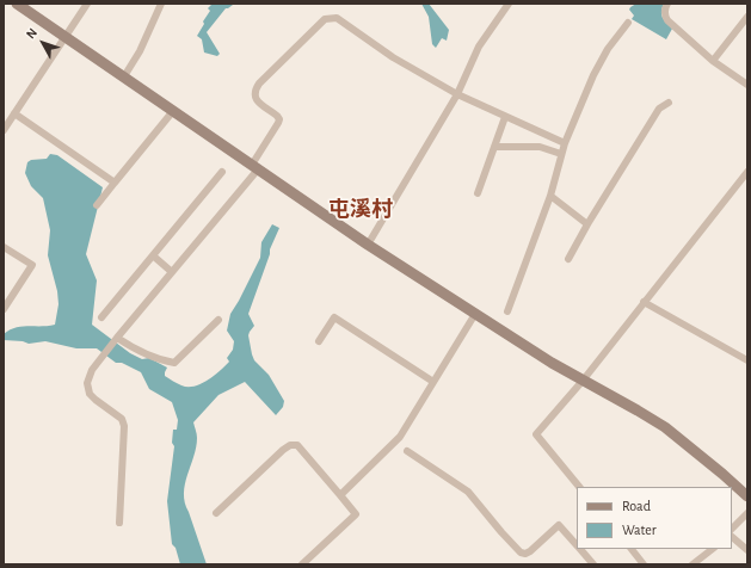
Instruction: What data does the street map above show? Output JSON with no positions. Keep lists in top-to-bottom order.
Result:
{
  "districts": ["屯溪村"],
  "legend": ["Road", "Water"],
  "north": "top left"
}
